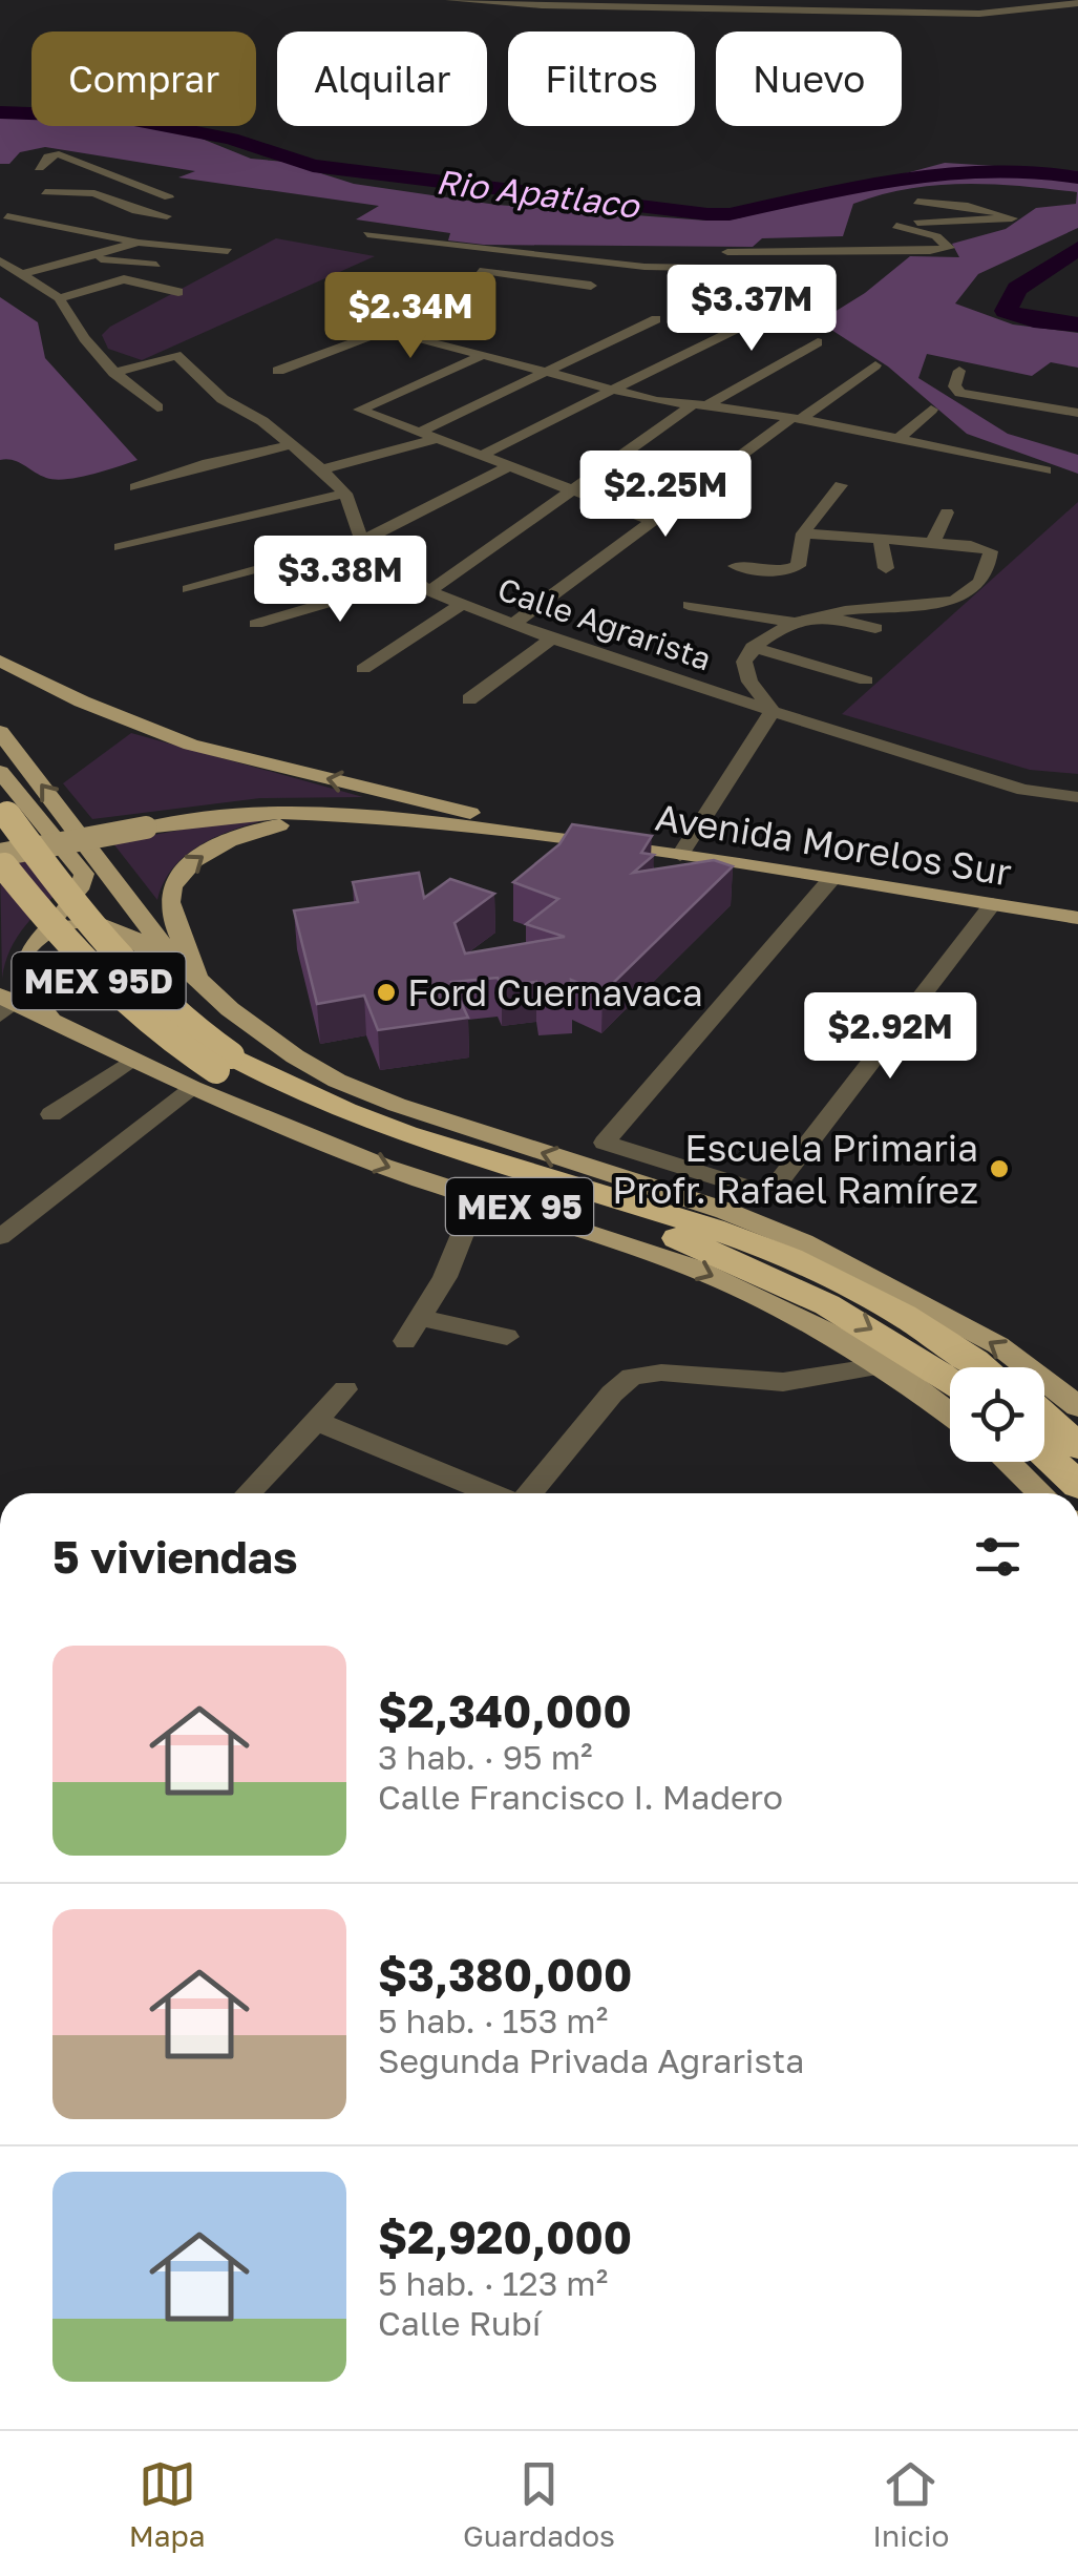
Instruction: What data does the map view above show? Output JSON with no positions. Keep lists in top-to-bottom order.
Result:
{
  "streets": {
    "highway": ["MEX 95D"],
    "main road": ["Avenida Morelos Sur", "MEX 95"],
    "street": ["Calle Agrarista"]
  },
  "water": ["Rio Apatlaco"],
  "places": ["Ford Cuernavaca", "Escuela Primaria Profr. Rafael Ramírez"],
  "page": {
    "chip": [
      "Comprar",
      "Alquilar",
      "Filtros",
      "Nuevo"
    ],
    "price": [
      "$3.37M",
      "$2.34M",
      "$2.25M",
      "$3.38M",
      "$2.92M"
    ],
    "heading": "5 viviendas",
    "list": [
      {
        "name": "$2,340,000",
        "note": "3 hab. · 95 m² · Calle Francisco I. Madero"
      },
      {
        "name": "$3,380,000",
        "note": "5 hab. · 153 m² · Segunda Privada Agrarista"
      },
      {
        "name": "$2,920,000",
        "note": "5 hab. · 123 m² · Calle Rubí"
      }
    ],
    "tabs": ["Mapa", "Guardados", "Inicio"]
  }
}
